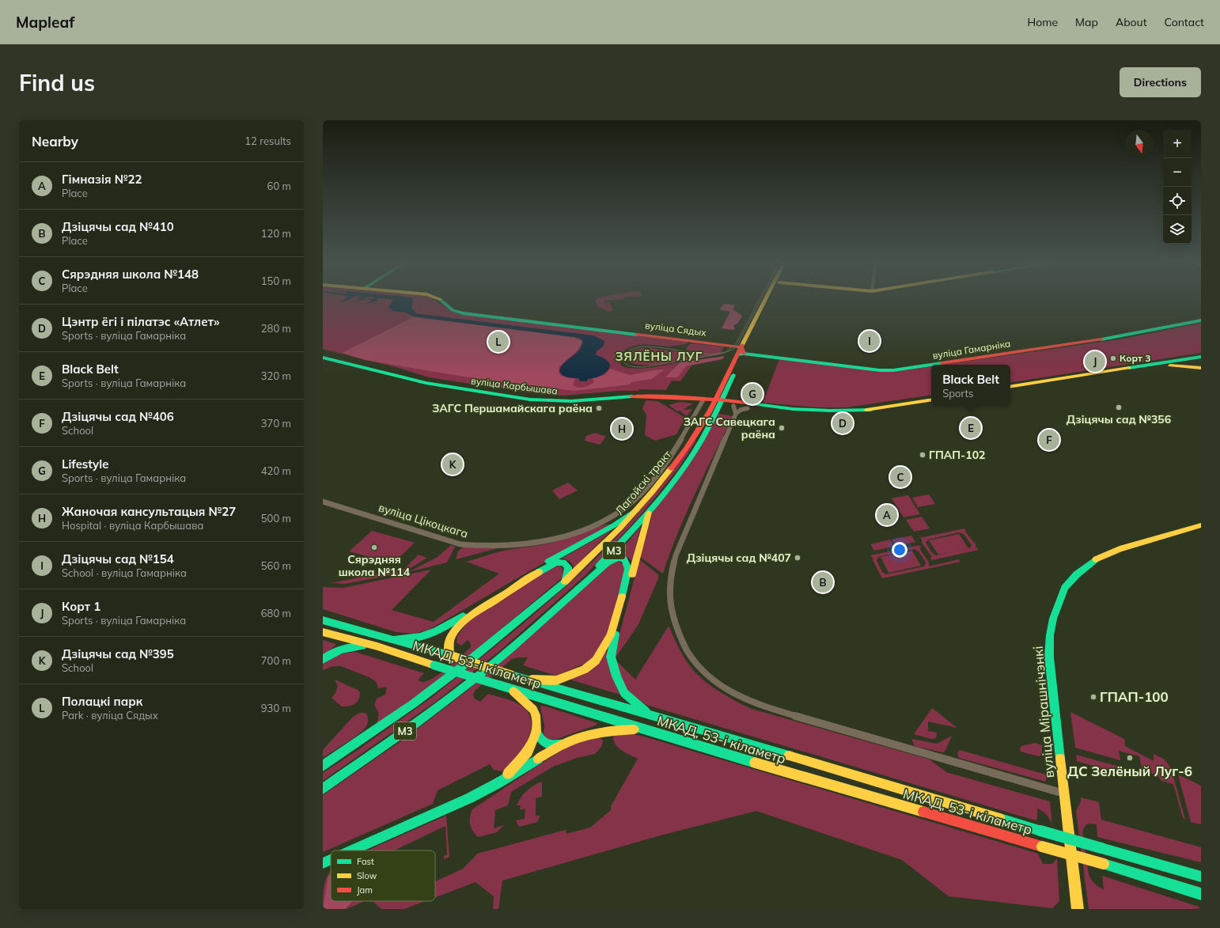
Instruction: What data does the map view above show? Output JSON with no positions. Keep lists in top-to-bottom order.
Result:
{
  "streets": {
    "main road": [
      "вуліца Сядых",
      "вуліца Гамарніка",
      "вуліца Карбышава",
      "Лагойскі тракт",
      "М3",
      "МКАД, 53-і кіламетр",
      "вуліца Мірашнічэнкі"
    ],
    "street": ["вуліца Цікоцкага"]
  },
  "crossings": [
    ["вуліца Сядых", "вуліца Гамарніка"],
    ["вуліца Сядых", "Лагойскі тракт"],
    ["вуліца Гамарніка", "Лагойскі тракт"],
    ["вуліца Карбышава", "Лагойскі тракт"],
    ["вуліца Карбышава", "вуліца Цікоцкага"],
    ["Лагойскі тракт", "вуліца Цікоцкага"]
  ],
  "districts": ["ЗЯЛЁНЫ ЛУГ"],
  "places": [
    "Корт 3",
    "Дзіцячы сад №356",
    "ЗАГС Першамайскага раёна",
    "ЗАГС Савецкага раёна",
    "ГПАП-102",
    "Сярэдняя школа №114",
    "Дзіцячы сад №407",
    "ГПАП-100",
    "ДС Зелёный Луг-6"
  ],
  "legend": ["Fast", "Slow", "Jam"],
  "north": "bottom",
  "page": {
    "header": "Mapleaf",
    "nav": [
      "Home",
      "Map",
      "About",
      "Contact"
    ],
    "buttons": "Directions",
    "title": "Find us",
    "heading": ["Nearby", "12 results"],
    "map_buttons": ["+", "−"],
    "list": [
      {
        "mark": "A",
        "name": "Гімназія №22",
        "note": "Place",
        "value": "60 m"
      },
      {
        "mark": "B",
        "name": "Дзіцячы сад №410",
        "note": "Place",
        "value": "120 m"
      },
      {
        "mark": "C",
        "name": "Сярэдняя школа №148",
        "note": "Place",
        "value": "150 m"
      },
      {
        "mark": "D",
        "name": "Цэнтр ёгі і пілатэс «Атлет»",
        "note": "Sports · вуліца Гамарніка",
        "value": "280 m"
      },
      {
        "mark": "E",
        "name": "Black Belt",
        "note": "Sports · вуліца Гамарніка",
        "value": "320 m"
      },
      {
        "mark": "F",
        "name": "Дзіцячы сад №406",
        "note": "School",
        "value": "370 m"
      },
      {
        "mark": "G",
        "name": "Lifestyle",
        "note": "Sports · вуліца Гамарніка",
        "value": "420 m"
      },
      {
        "mark": "H",
        "name": "Жаночая кансультацыя №27",
        "note": "Hospital · вуліца Карбышава",
        "value": "500 m"
      },
      {
        "mark": "I",
        "name": "Дзіцячы сад №154",
        "note": "School · вуліца Гамарніка",
        "value": "560 m"
      },
      {
        "mark": "J",
        "name": "Корт 1",
        "note": "Sports · вуліца Гамарніка",
        "value": "680 m"
      },
      {
        "mark": "K",
        "name": "Дзіцячы сад №395",
        "note": "School",
        "value": "700 m"
      },
      {
        "mark": "L",
        "name": "Полацкі парк",
        "note": "Park · вуліца Сядых",
        "value": "930 m"
      }
    ],
    "pins": [
      "I",
      "L",
      "J",
      "G",
      "D",
      "E",
      "H",
      "F",
      "K",
      "C",
      "A",
      "B"
    ],
    "popup": ["Black Belt", "Sports"]
  }
}
